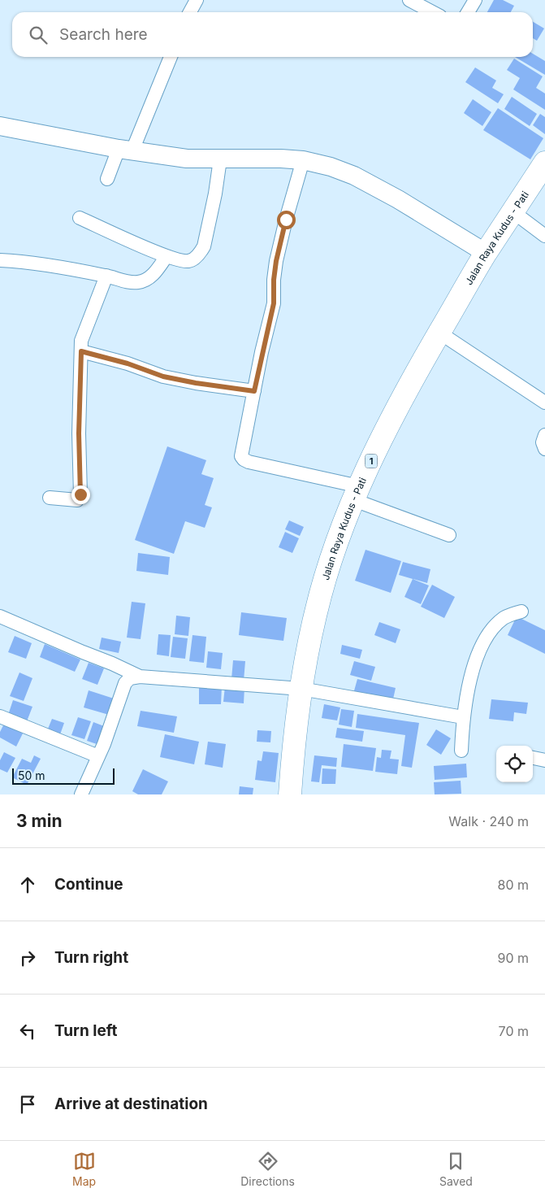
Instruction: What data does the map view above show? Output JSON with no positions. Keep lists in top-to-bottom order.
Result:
{
  "streets": {
    "highway": ["Jalan Raya Kudus - Pati", "1"]
  },
  "scale_bar": "50 m",
  "page": {
    "search": "Search here",
    "scale": "50 m",
    "heading": ["3 min", "Walk · 240 m"],
    "list": [
      ["Continue", "80 m"],
      ["Turn right", "90 m"],
      ["Turn left", "70 m"],
      "Arrive at destination"
    ],
    "nav": ["Map", "Directions", "Saved"]
  }
}
